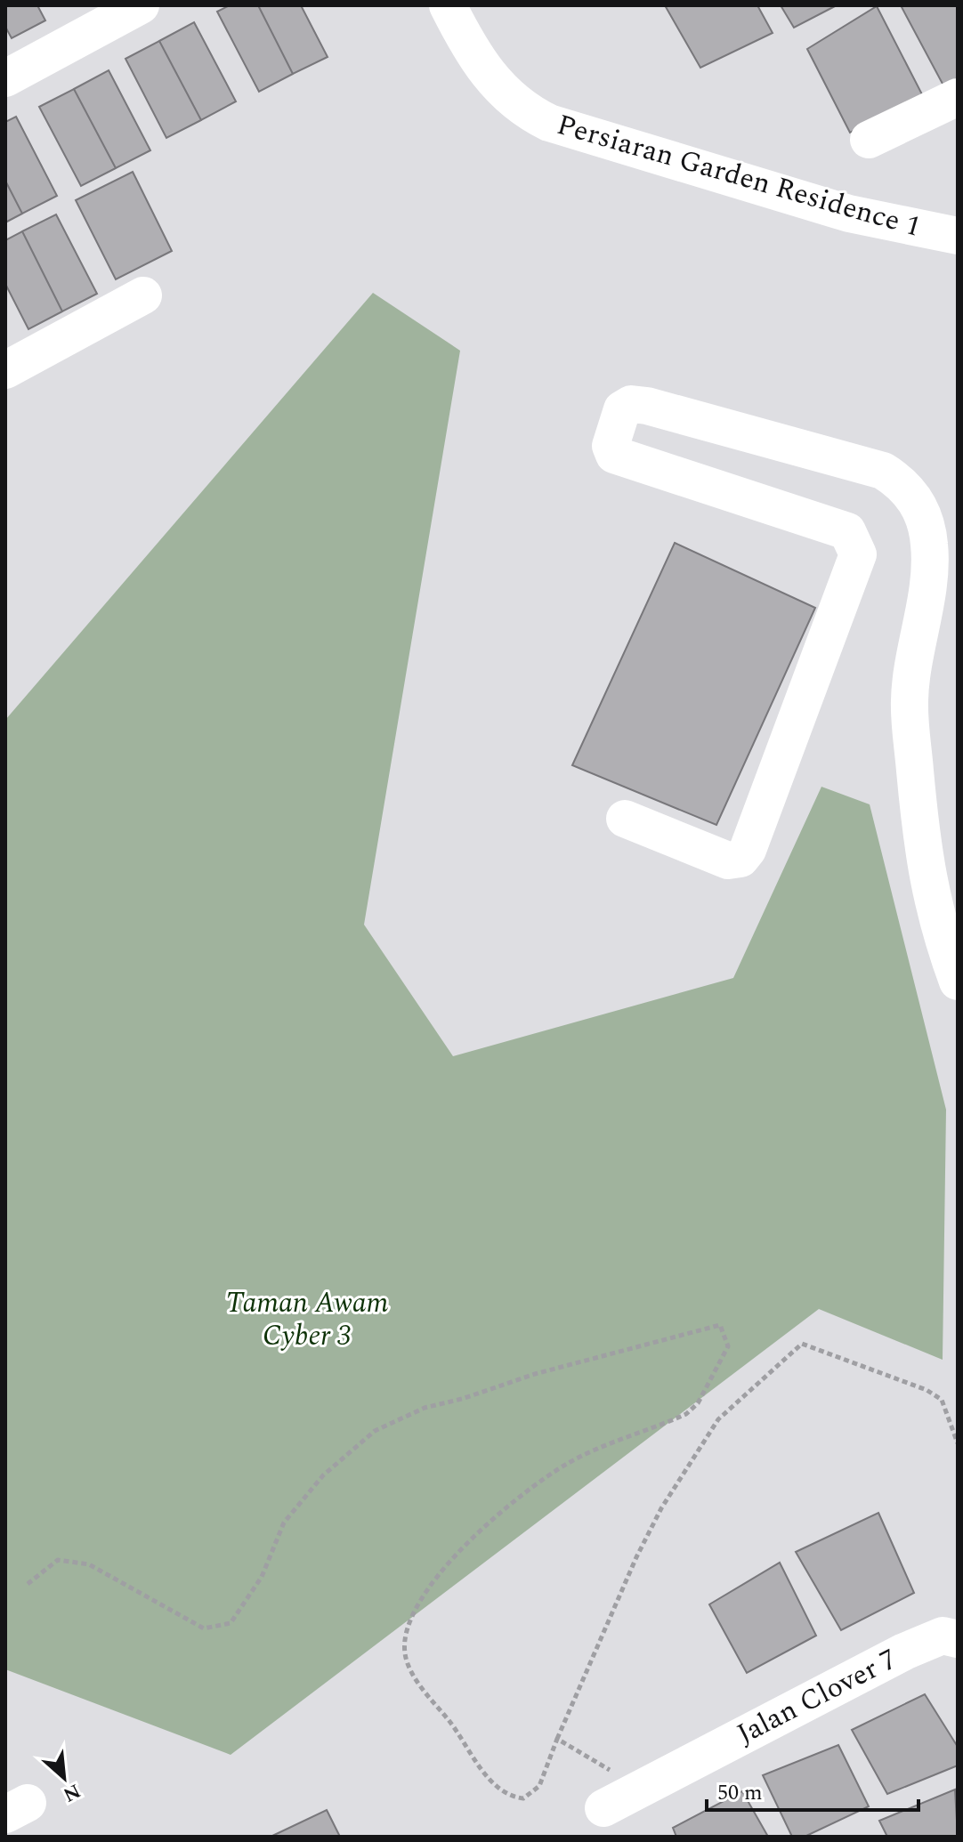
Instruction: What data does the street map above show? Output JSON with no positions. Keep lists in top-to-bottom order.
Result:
{
  "streets": {
    "street": ["Persiaran Garden Residence 1", "Jalan Clover 7"]
  },
  "parks": ["Taman Awam Cyber 3"],
  "scale_bar": "50 m",
  "north": "bottom right"
}
